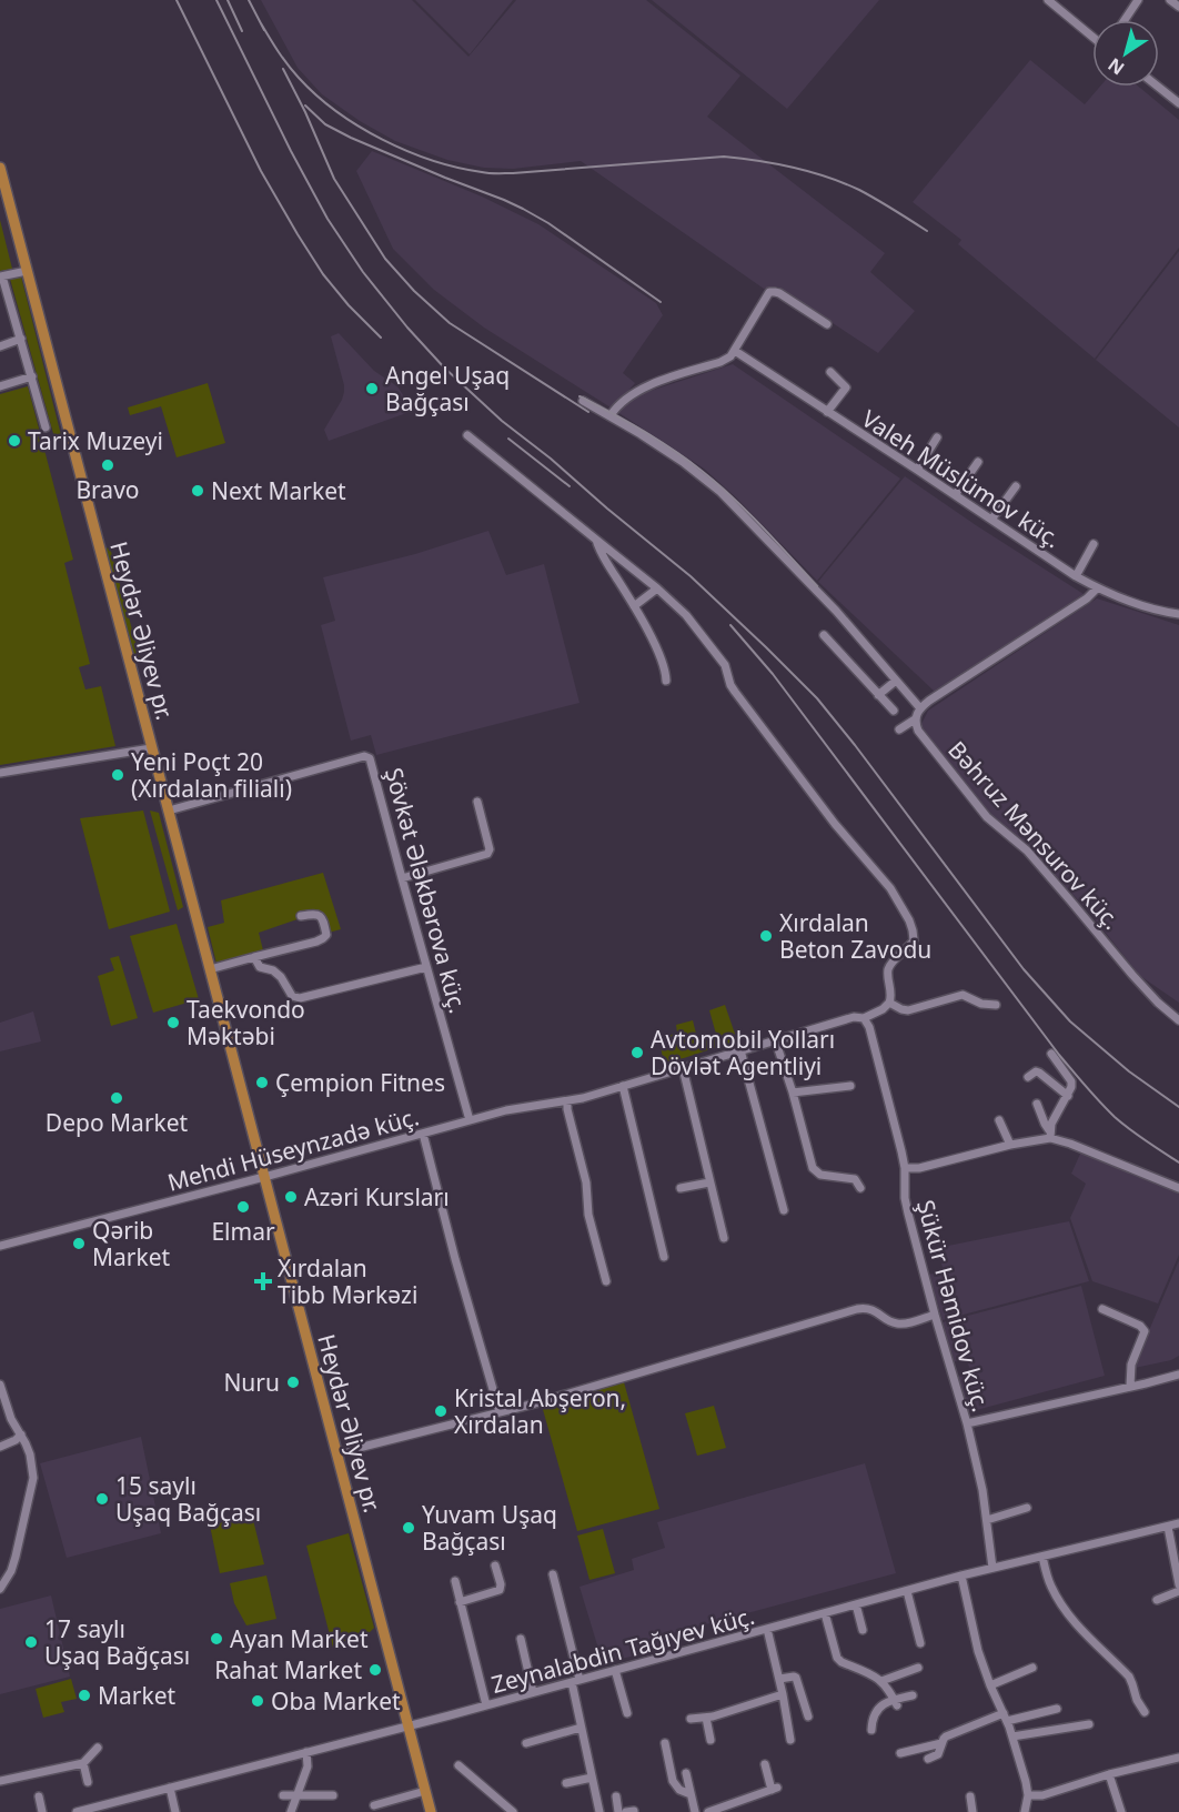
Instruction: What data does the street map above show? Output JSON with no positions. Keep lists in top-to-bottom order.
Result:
{
  "streets": {
    "main road": ["Heydər Əliyev pr."],
    "street": [
      "Valeh Müslümov küç.",
      "Bəhruz Mənsurov küç.",
      "Şövkət Ələkbərova küç.",
      "Mehdi Hüseynzadə küç.",
      "Şükür Həmidov küç.",
      "Zeynalabdin Tağıyev küç."
    ]
  },
  "crossings": [
    ["Heydər Əliyev pr.", "Şövkət Ələkbərova küç."],
    ["Heydər Əliyev pr.", "Mehdi Hüseynzadə küç."],
    ["Heydər Əliyev pr.", "Zeynalabdin Tağıyev küç."],
    ["Şövkət Ələkbərova küç.", "Mehdi Hüseynzadə küç."],
    ["Mehdi Hüseynzadə küç.", "Şükür Həmidov küç."],
    ["Şükür Həmidov küç.", "Zeynalabdin Tağıyev küç."]
  ],
  "places": {
    "other": [
      "Angel Uşaq Bağçası",
      "Tarix Muzeyi",
      "Bravo",
      "Next Market",
      "Yeni Poçt 20 (Xırdalan filialı)",
      "Xırdalan Beton Zavodu",
      "Taekvondo Məktəbi",
      "Avtomobil Yolları Dövlət Agentliyi",
      "Çempion Fitnes",
      "Depo Market",
      "Azəri Kursları",
      "Elmar",
      "Qərib Market",
      "Nuru",
      "Kristal Abşeron, Xırdalan",
      "15 saylı Uşaq Bağçası",
      "Yuvam Uşaq Bağçası",
      "Ayan Market",
      "17 saylı Uşaq Bağçası",
      "Rahat Market",
      "Market",
      "Oba Market"
    ],
    "health": ["Xırdalan Tibb Mərkəzi"]
  },
  "north": "bottom left"
}
